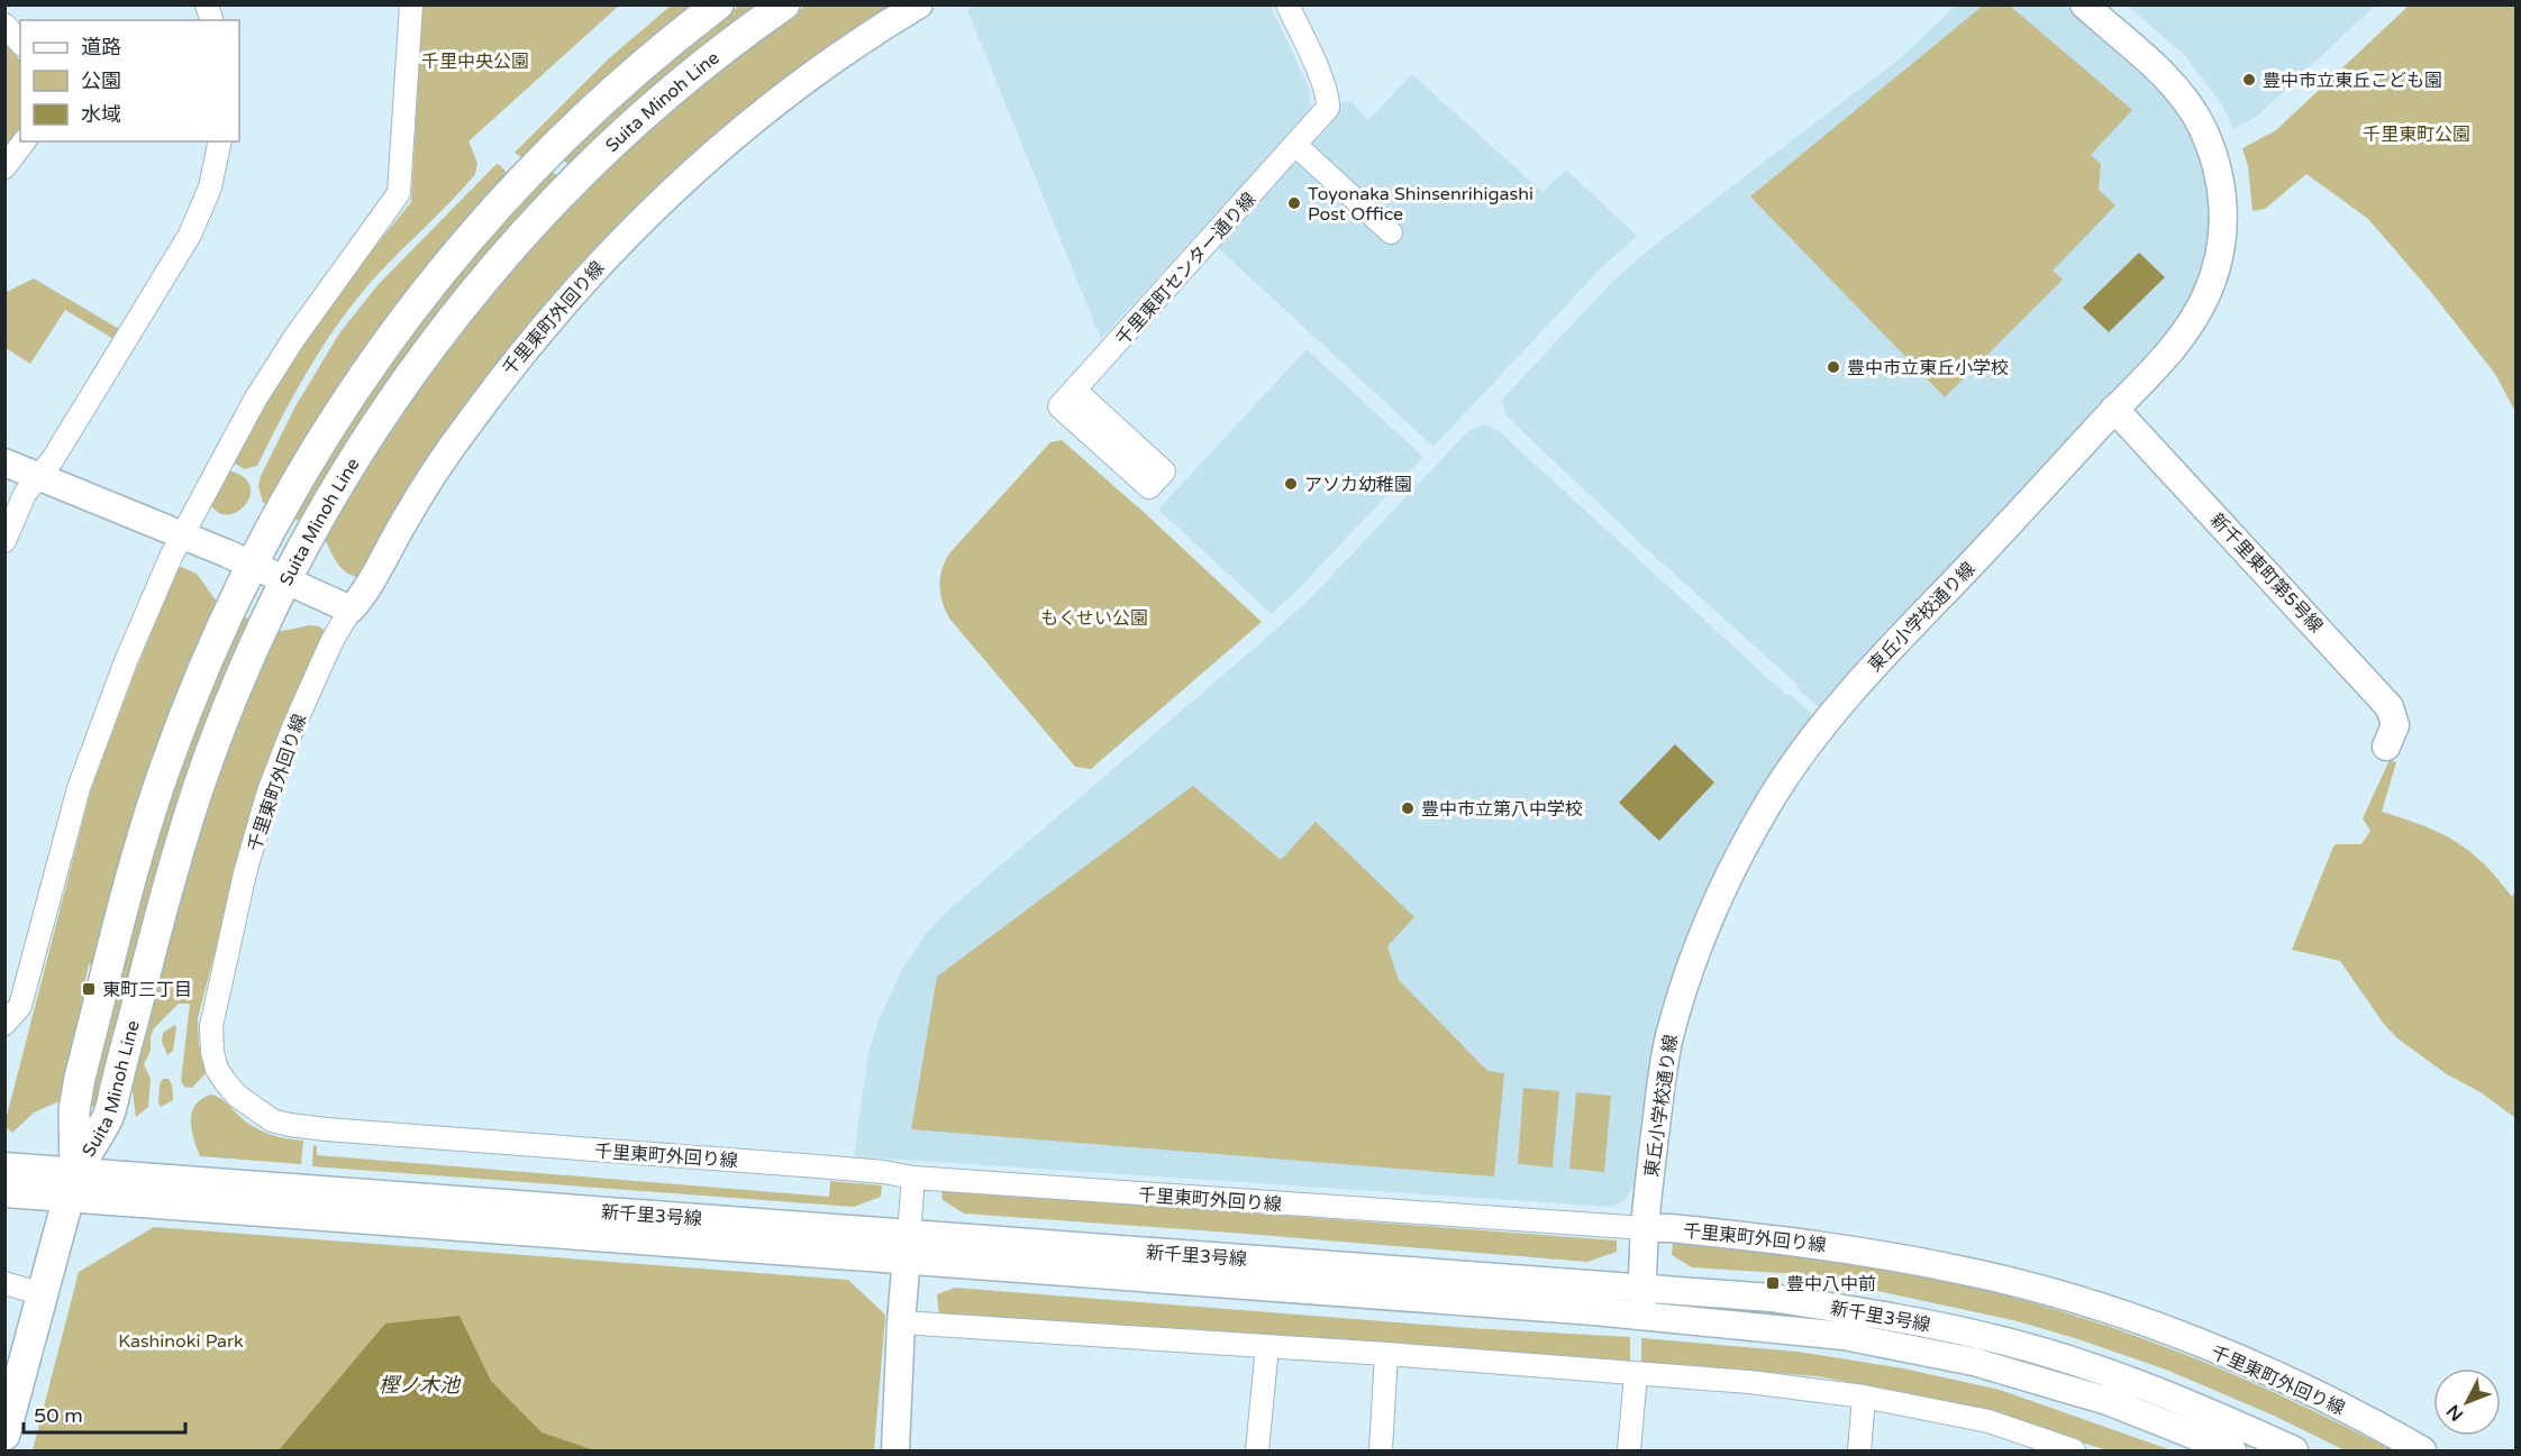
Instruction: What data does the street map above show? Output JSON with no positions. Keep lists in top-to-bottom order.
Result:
{
  "streets": {
    "main road": ["Suita Minoh Line"],
    "street": [
      "千里東町センター通り線",
      "千里東町外回り線",
      "新千里東町第5号線",
      "東丘小学校通り線",
      "新千里3号線"
    ]
  },
  "crossings": [
    ["Suita Minoh Line", "新千里3号線"],
    ["千里東町外回り線", "東丘小学校通り線"],
    ["新千里東町第5号線", "東丘小学校通り線"],
    ["東丘小学校通り線", "新千里3号線"]
  ],
  "water": ["樫ノ木池"],
  "parks": [
    "千里中央公園",
    "千里東町公園",
    "もくせい公園",
    "Kashinoki Park"
  ],
  "places": {
    "other": [
      "豊中市立東丘こども園",
      "Toyonaka Shinsenrihigashi Post Office",
      "豊中市立東丘小学校",
      "アソカ幼稚園",
      "豊中市立第八中学校"
    ],
    "transit": ["東町三丁目", "豊中八中前"]
  },
  "legend": ["道路", "公園", "水域"],
  "scale_bar": "50 m",
  "north": "bottom left"
}
